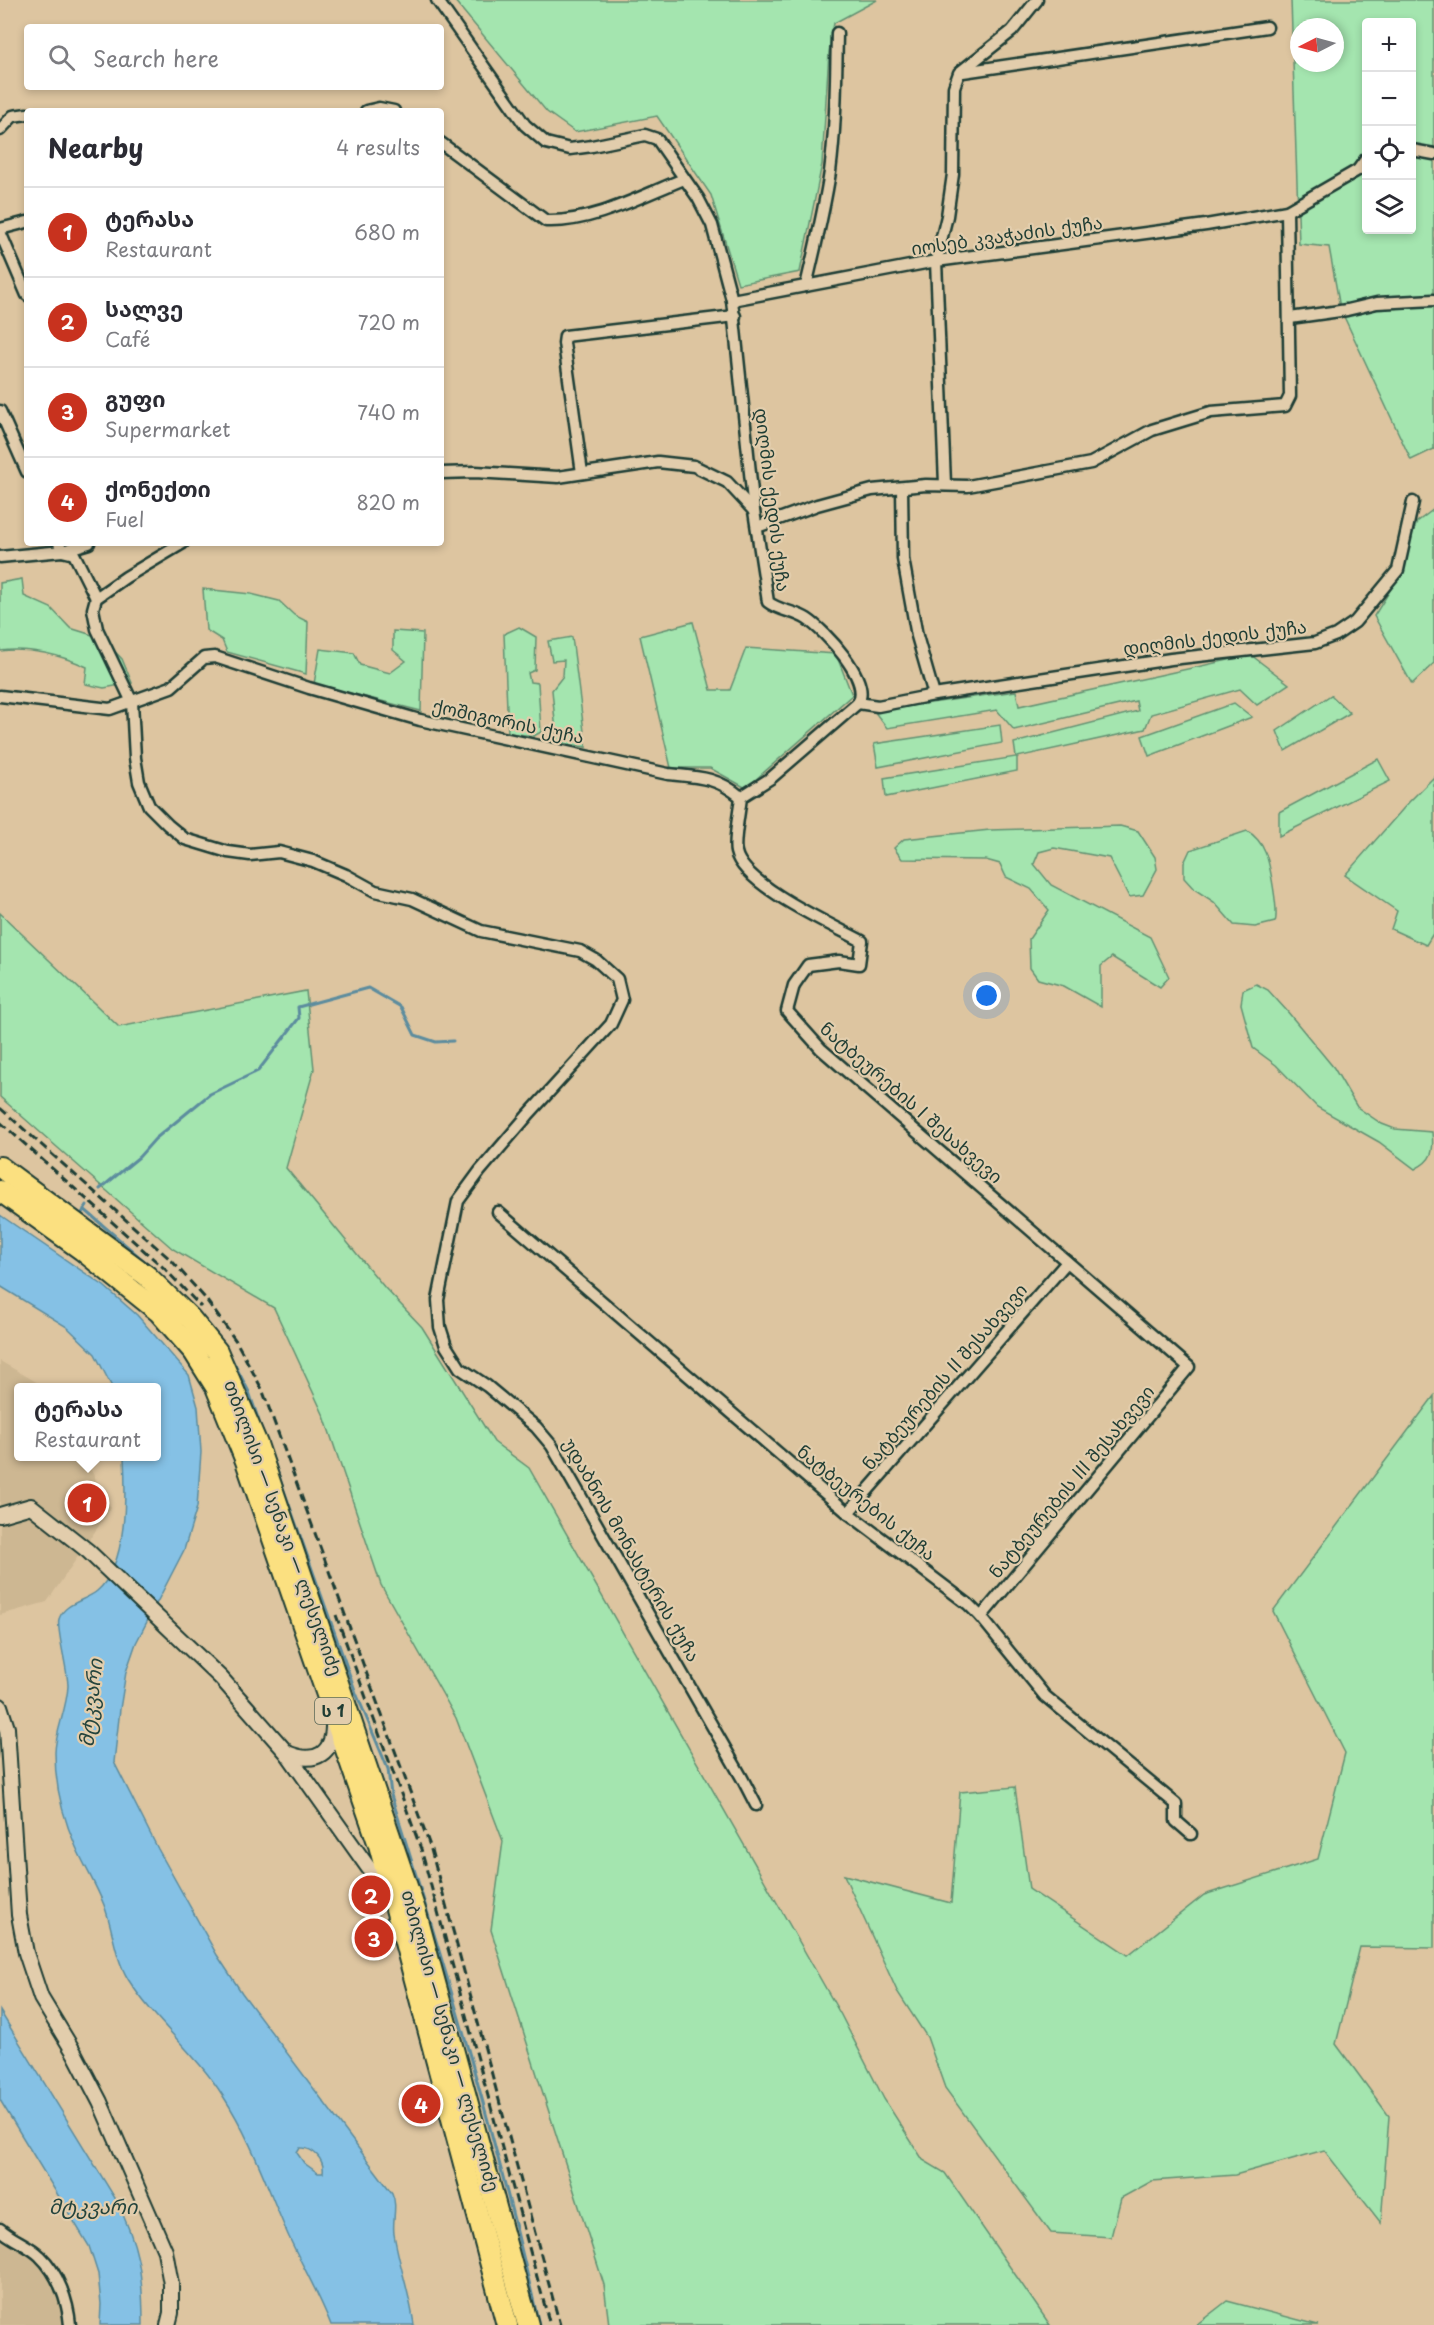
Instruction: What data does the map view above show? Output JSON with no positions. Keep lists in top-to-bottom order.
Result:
{
  "streets": {
    "highway": ["თბილისი — სენაკი — ლესელიძე", "ს 1"],
    "street": [
      "იოსებ კვაჭაძის ქუჩა",
      "დიღმის ქედის ქუჩა",
      "ქოშიგორის ქუჩა",
      "ნატბეურების I შესახვევი",
      "ნატბეურების II შესახვევი",
      "ნატბეურების III შესახვევი",
      "ნატბეურების ქუჩა",
      "უდაბნოს მონასტერის ქუჩა"
    ]
  },
  "crossings": [
    ["იოსებ კვაჭაძის ქუჩა", "დიღმის ქედის ქუჩა"],
    ["ქოშიგორის ქუჩა", "ნატბეურების I შესახვევი"],
    ["ქოშიგორის ქუჩა", "უდაბნოს მონასტერის ქუჩა"],
    ["ნატბეურების I შესახვევი", "ნატბეურების II შესახვევი"],
    ["ნატბეურების I შესახვევი", "ნატბეურების III შესახვევი"],
    ["ნატბეურების II შესახვევი", "ნატბეურების ქუჩა"],
    ["ნატბეურების III შესახვევი", "ნატბეურების ქუჩა"]
  ],
  "water": ["მტკვარი"],
  "north": "left",
  "page": {
    "map_buttons": ["+", "−"],
    "search": "Search here",
    "heading": ["Nearby", "4 results"],
    "list": [
      {
        "mark": "1",
        "name": "ტერასა",
        "note": "Restaurant",
        "value": "680 m"
      },
      {
        "mark": "2",
        "name": "სალვე",
        "note": "Café",
        "value": "720 m"
      },
      {
        "mark": "3",
        "name": "გუფი",
        "note": "Supermarket",
        "value": "740 m"
      },
      {
        "mark": "4",
        "name": "ქონექთი",
        "note": "Fuel",
        "value": "820 m"
      }
    ],
    "popup": ["ტერასა", "Restaurant"],
    "pins": [
      "1",
      "2",
      "3",
      "4"
    ]
  }
}
